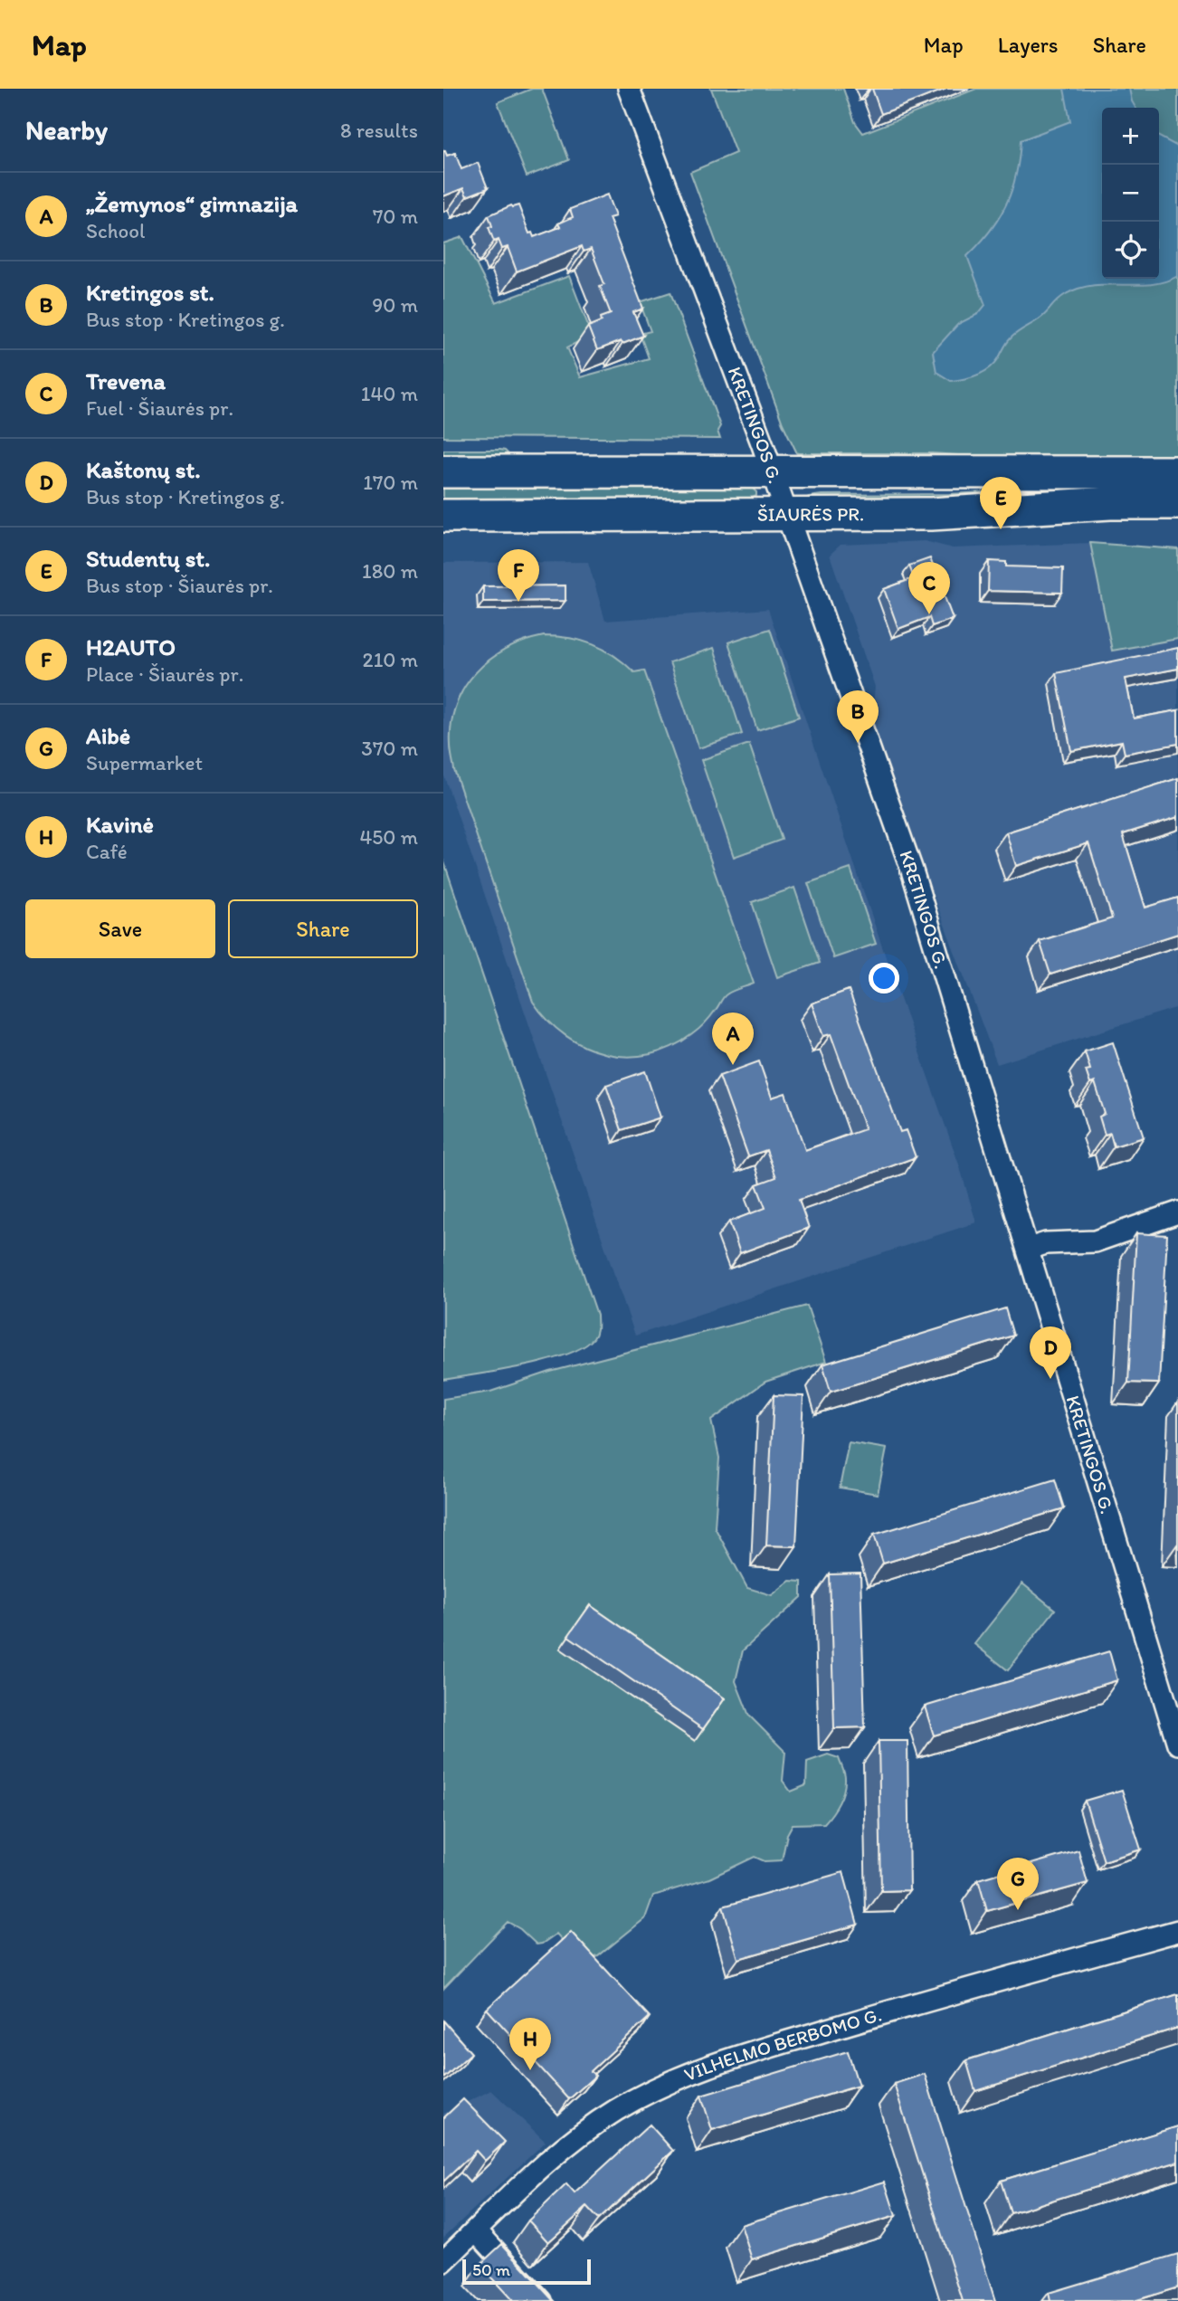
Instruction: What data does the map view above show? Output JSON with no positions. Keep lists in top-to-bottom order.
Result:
{
  "streets": {
    "main road": ["ŠIAURĖS PR."],
    "street": ["KRETINGOS G.", "VILHELMO BERBOMO G."]
  },
  "crossings": [
    ["KRETINGOS G.", "ŠIAURĖS PR."]
  ],
  "scale_bar": "50 m",
  "page": {
    "header": "Map",
    "nav": ["Map", "Layers", "Share"],
    "heading": ["Nearby", "8 results"],
    "map_buttons": ["+", "−"],
    "list": [
      {
        "mark": "A",
        "name": "„Žemynos“ gimnazija",
        "note": "School",
        "value": "70 m"
      },
      {
        "mark": "B",
        "name": "Kretingos st.",
        "note": "Bus stop · Kretingos g.",
        "value": "90 m"
      },
      {
        "mark": "C",
        "name": "Trevena",
        "note": "Fuel · Šiaurės pr.",
        "value": "140 m"
      },
      {
        "mark": "D",
        "name": "Kaštonų st.",
        "note": "Bus stop · Kretingos g.",
        "value": "170 m"
      },
      {
        "mark": "E",
        "name": "Studentų st.",
        "note": "Bus stop · Šiaurės pr.",
        "value": "180 m"
      },
      {
        "mark": "F",
        "name": "H2AUTO",
        "note": "Place · Šiaurės pr.",
        "value": "210 m"
      },
      {
        "mark": "G",
        "name": "Aibė",
        "note": "Supermarket",
        "value": "370 m"
      },
      {
        "mark": "H",
        "name": "Kavinė",
        "note": "Café",
        "value": "450 m"
      }
    ],
    "pins": [
      "E",
      "F",
      "C",
      "B",
      "A",
      "D",
      "G",
      "H"
    ],
    "buttons": ["Save", "Share"],
    "scale": "50 m"
  }
}
